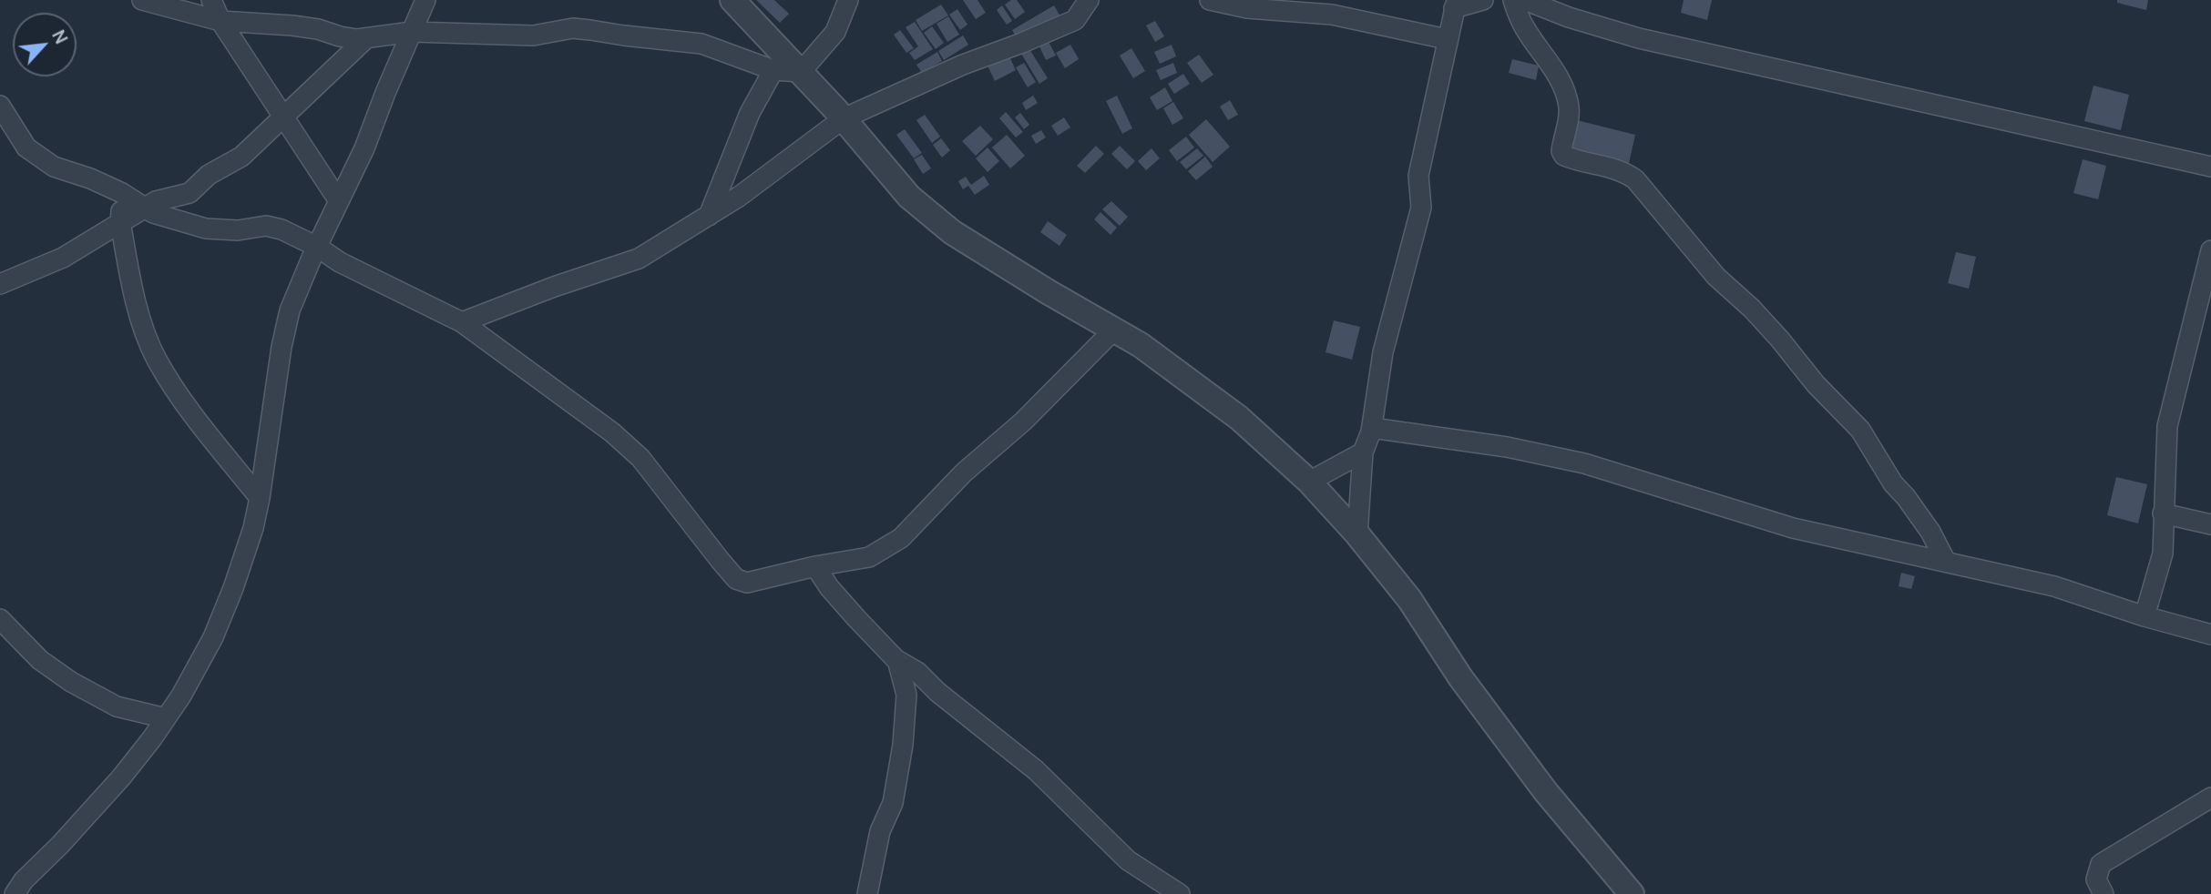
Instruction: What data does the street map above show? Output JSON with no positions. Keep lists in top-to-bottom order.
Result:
{
  "north": "top right"
}
